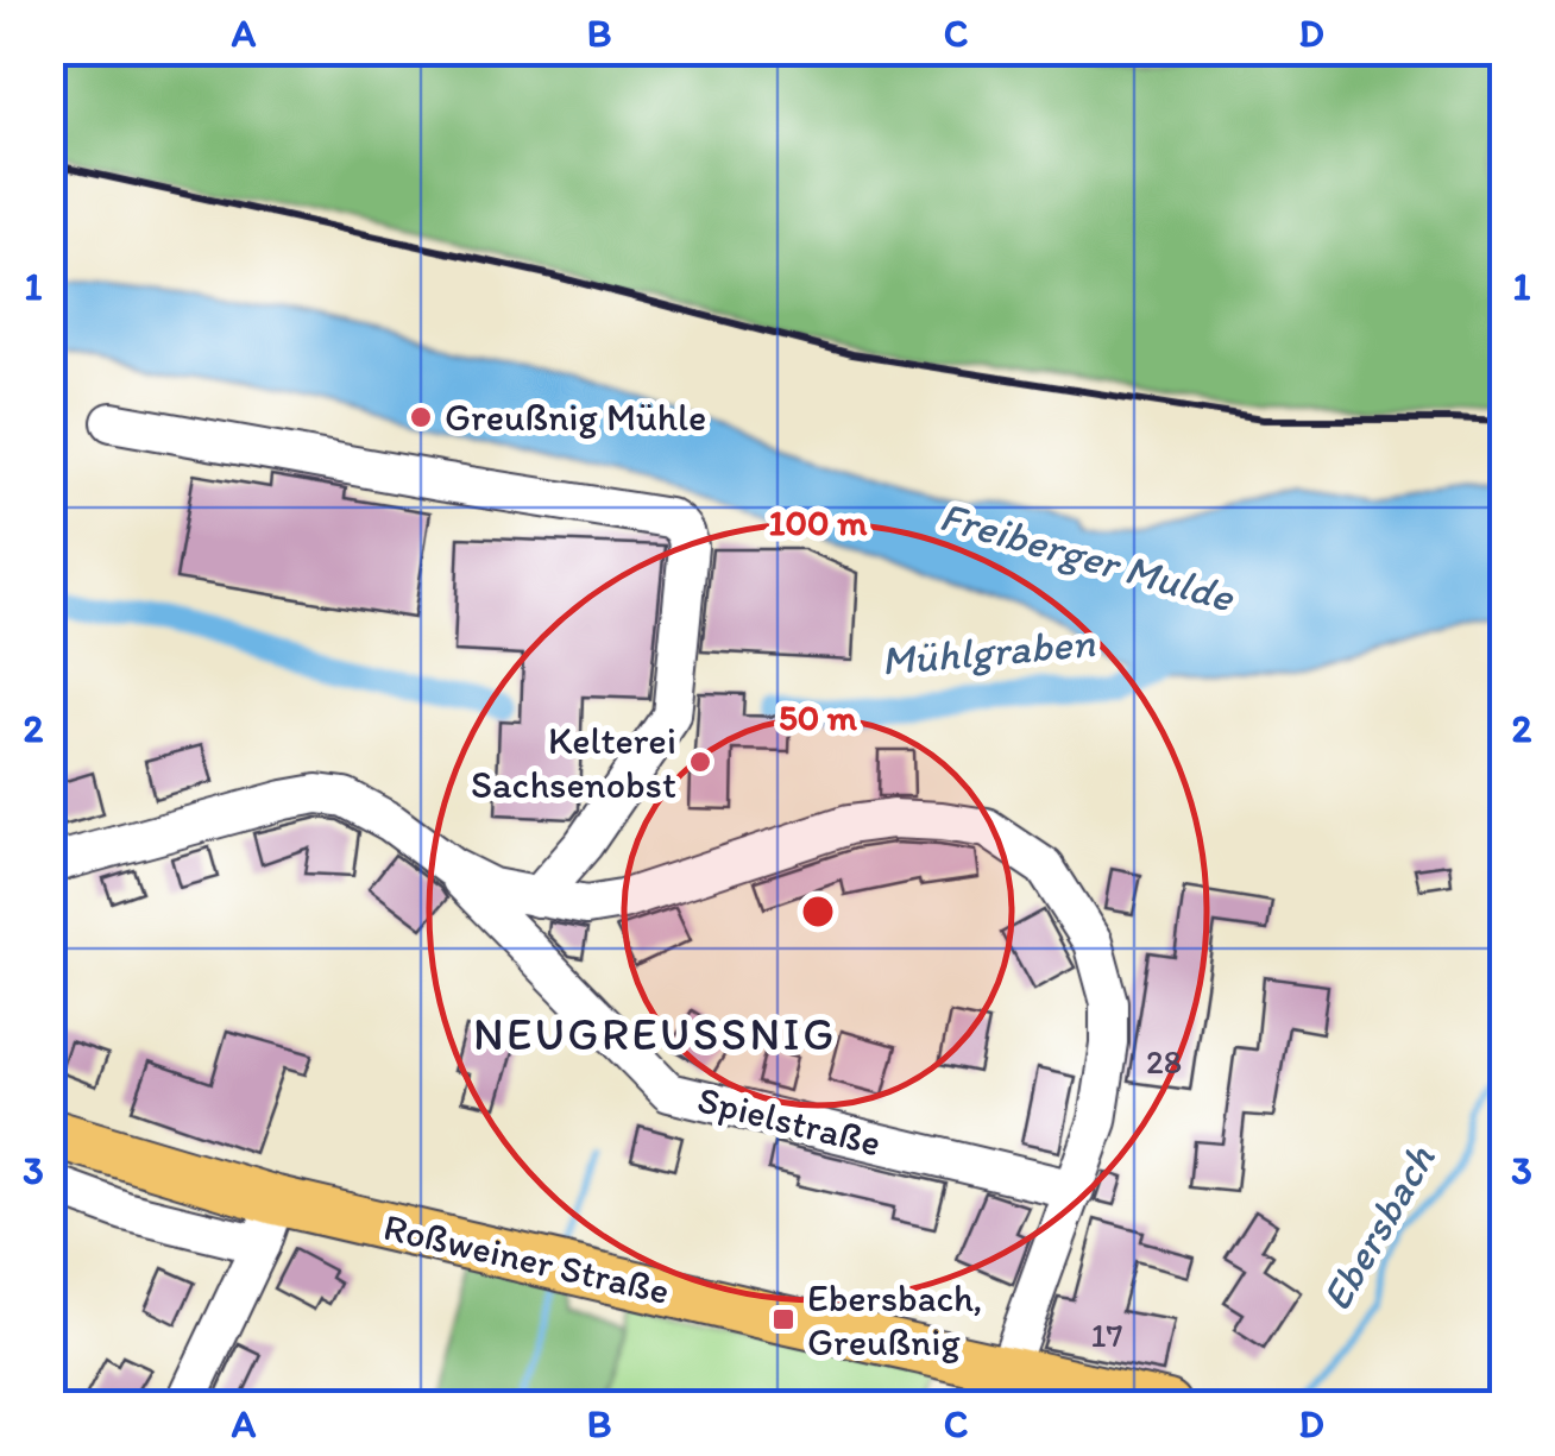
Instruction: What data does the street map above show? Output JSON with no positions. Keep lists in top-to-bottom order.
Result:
{
  "streets": {
    "main road": ["Roßweiner Straße"],
    "street": ["Spielstraße"]
  },
  "districts": ["NEUGREUSSNIG"],
  "water": ["Freiberger Mulde", "Mühlgraben", "Ebersbach"],
  "places": {
    "other": ["Greußnig Mühle", "Kelterei Sachsenobst"],
    "transit": ["Ebersbach, Greußnig"]
  },
  "house_numbers": ["28", "17"],
  "grid": {
    "columns": [
      "A",
      "B",
      "C",
      "D"
    ],
    "rows": ["1", "2", "3"]
  },
  "rings": ["100 m", "50 m"]
}
